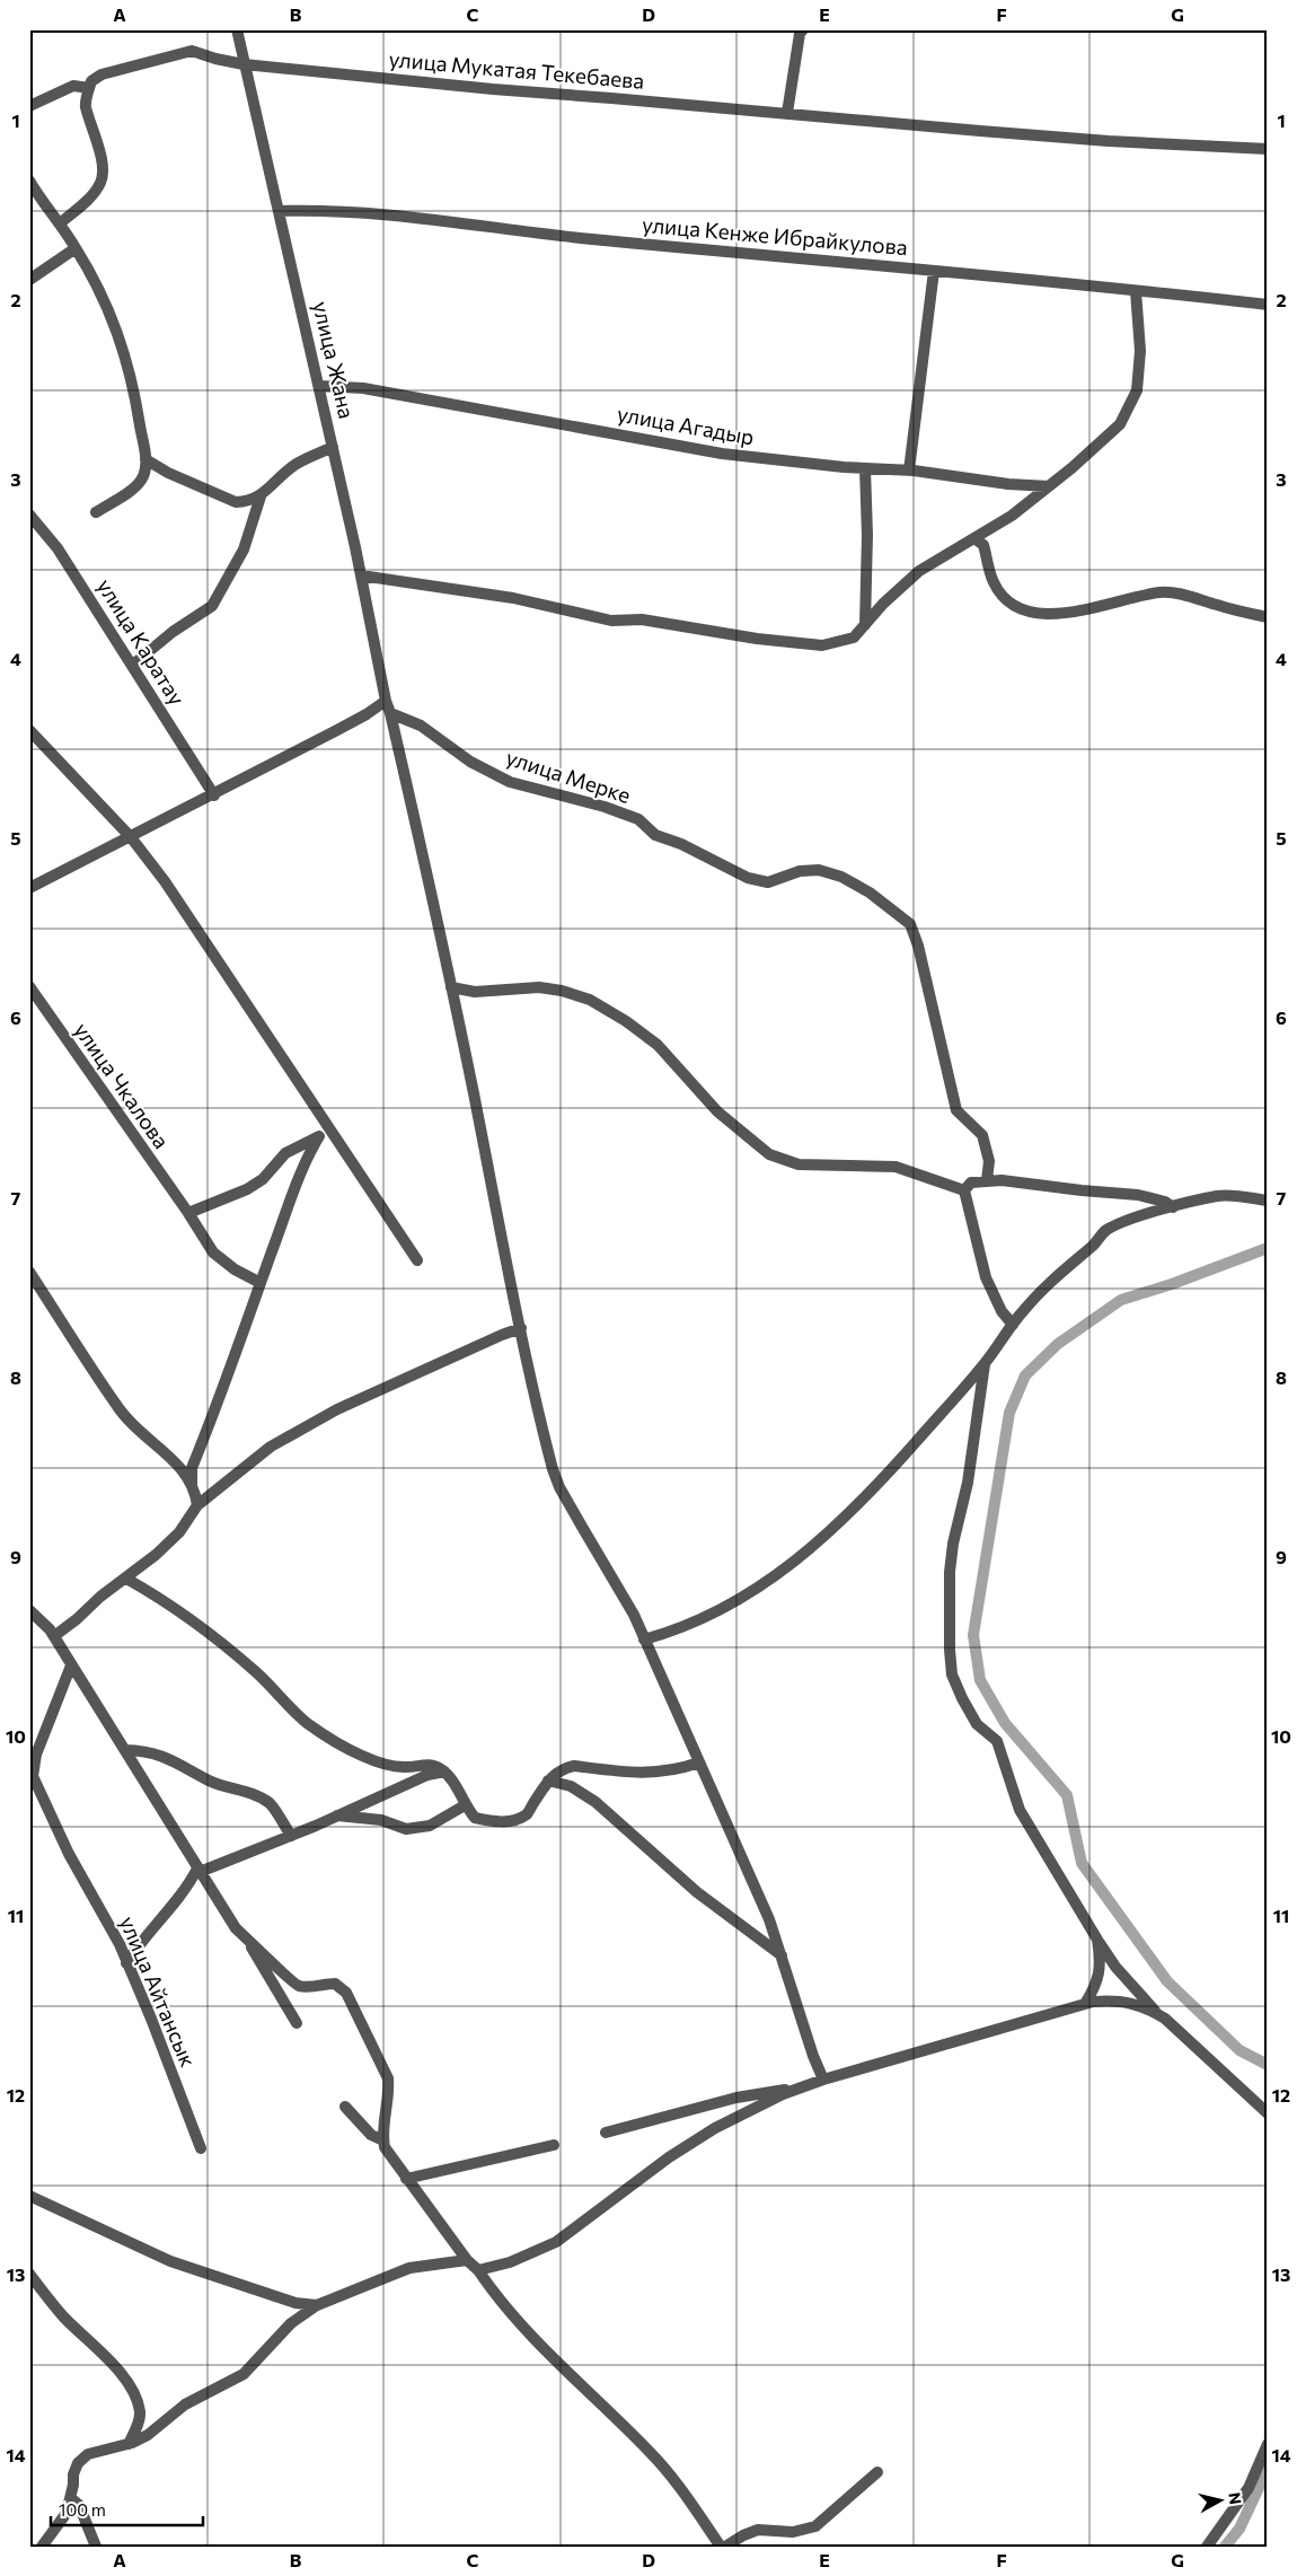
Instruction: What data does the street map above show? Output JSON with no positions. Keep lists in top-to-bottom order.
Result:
{
  "streets": {
    "street": [
      "улица Мукатая Текебаева",
      "улица Кенже Ибрайкулова",
      "улица Жана",
      "улица Агадыр",
      "улица Каратау",
      "улица Мерке",
      "улица Чкалова",
      "улица Айтансык"
    ]
  },
  "crossings": [
    ["улица Мукатая Текебаева", "улица Жана"],
    ["улица Кенже Ибрайкулова", "улица Жана"],
    ["улица Жана", "улица Агадыр"],
    ["улица Жана", "улица Мерке"]
  ],
  "scale_bar": "100 m",
  "north": "right",
  "grid": {
    "columns": [
      "A",
      "B",
      "C",
      "D",
      "E",
      "F",
      "G"
    ],
    "rows": [
      "1",
      "2",
      "3",
      "4",
      "5",
      "6",
      "7",
      "8",
      "9",
      "10",
      "11",
      "12",
      "13",
      "14"
    ]
  }
}
